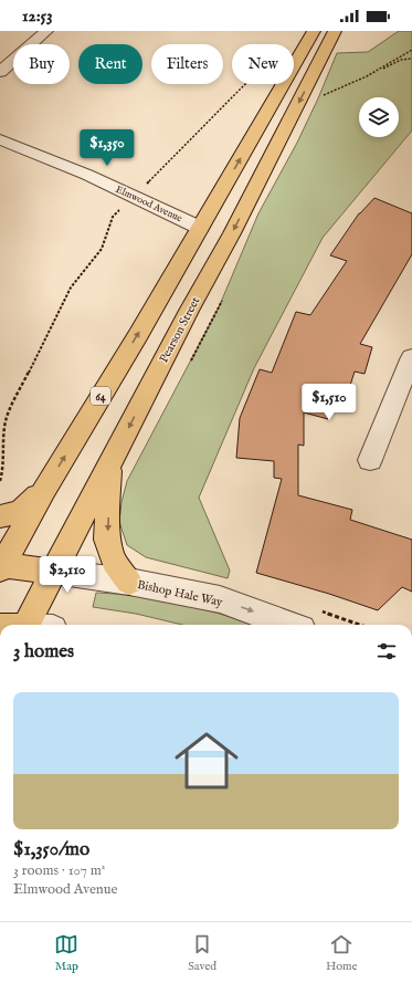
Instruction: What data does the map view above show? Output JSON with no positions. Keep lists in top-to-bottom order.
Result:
{
  "streets": {
    "main road": ["Pearson Street", "64"],
    "street": ["Elmwood Avenue", "Bishop Hale Way"]
  },
  "crossings": [
    ["Elmwood Avenue", "64"],
    ["Pearson Street", "Bishop Hale Way"]
  ],
  "one_way": ["Bishop Hale Way"],
  "page": {
    "status": "12:53",
    "chip": [
      "Buy",
      "Rent",
      "Filters",
      "New"
    ],
    "price": ["$1,350", "$1,510", "$2,110"],
    "heading": "3 homes",
    "list": [
      {
        "name": "$1,350/mo",
        "note": "3 rooms · 107 m² · Elmwood Avenue"
      }
    ],
    "tabs": ["Map", "Saved", "Home"]
  }
}
